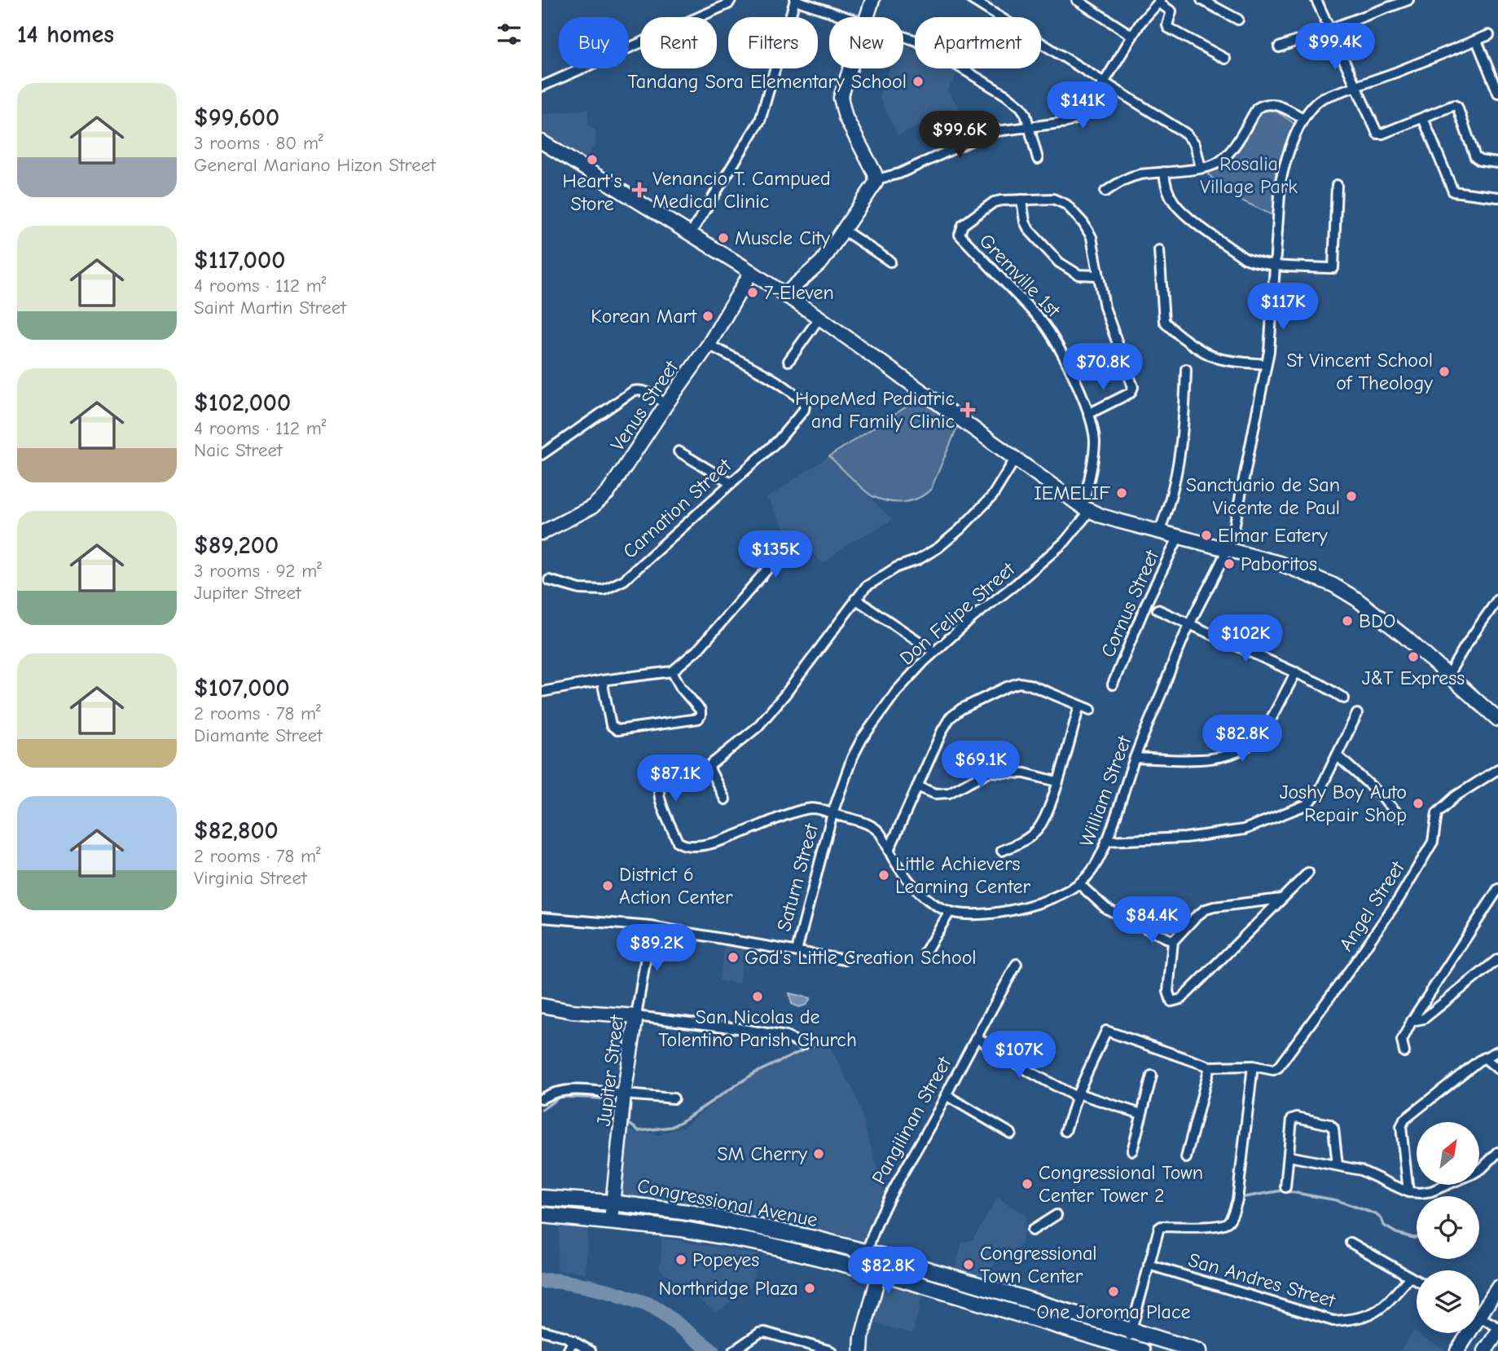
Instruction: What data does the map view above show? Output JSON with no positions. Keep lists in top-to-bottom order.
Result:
{
  "streets": {
    "main road": ["Venus Street", "Jupiter Street", "Congressional Avenue"],
    "street": [
      "Gremville 1st",
      "Carnation Street",
      "Cornus Street",
      "Don Felipe Street",
      "William Street",
      "Saturn Street",
      "Angel Street",
      "Pangilinan Street",
      "San Andres Street"
    ]
  },
  "crossings": [
    ["Gremville 1st", "Don Felipe Street"],
    ["Venus Street", "Carnation Street"],
    ["Don Felipe Street", "William Street"],
    ["Don Felipe Street", "Saturn Street"],
    ["William Street", "Saturn Street"],
    ["Jupiter Street", "Congressional Avenue"],
    ["Pangilinan Street", "Congressional Avenue"]
  ],
  "parks": ["Rosalia Village Park"],
  "places": {
    "other": [
      "Tandang Sora Elementary School",
      "Heart's Store",
      "Muscle City",
      "7-Eleven",
      "Korean Mart",
      "St Vincent School of Theology",
      "IEMELIF",
      "Sanctuario de San Vicente de Paul",
      "Elmar Eatery",
      "Paboritos",
      "BDO",
      "J&T Express",
      "Joshy Boy Auto Repair Shop",
      "Little Achievers Learning Center",
      "District 6 Action Center",
      "God's Little Creation School",
      "San Nicolas de Tolentino Parish Church",
      "SM Cherry",
      "Congressional Town Center Tower 2",
      "Popeyes",
      "Congressional Town Center",
      "Northridge Plaza",
      "One Joroma Place"
    ],
    "health": ["Venancio T. Campued Medical Clinic", "HopeMed Pediatric and Family Clinic"]
  },
  "north": "top right",
  "page": {
    "heading": "14 homes",
    "chip": [
      "Buy",
      "Rent",
      "Filters",
      "New",
      "Apartment"
    ],
    "price": [
      "$99.4K",
      "$141K",
      "$99.6K",
      "$117K",
      "$70.8K",
      "$135K",
      "$102K",
      "$82.8K",
      "$69.1K",
      "$87.1K",
      "$84.4K",
      "$89.2K",
      "$107K",
      "$82.8K"
    ],
    "list": [
      {
        "name": "$99,600",
        "note": "3 rooms · 80 m² · General Mariano Hizon Street"
      },
      {
        "name": "$117,000",
        "note": "4 rooms · 112 m² · Saint Martin Street"
      },
      {
        "name": "$102,000",
        "note": "4 rooms · 112 m² · Naic Street"
      },
      {
        "name": "$89,200",
        "note": "3 rooms · 92 m² · Jupiter Street"
      },
      {
        "name": "$107,000",
        "note": "2 rooms · 78 m² · Diamante Street"
      },
      {
        "name": "$82,800",
        "note": "2 rooms · 78 m² · Virginia Street"
      }
    ]
  }
}
